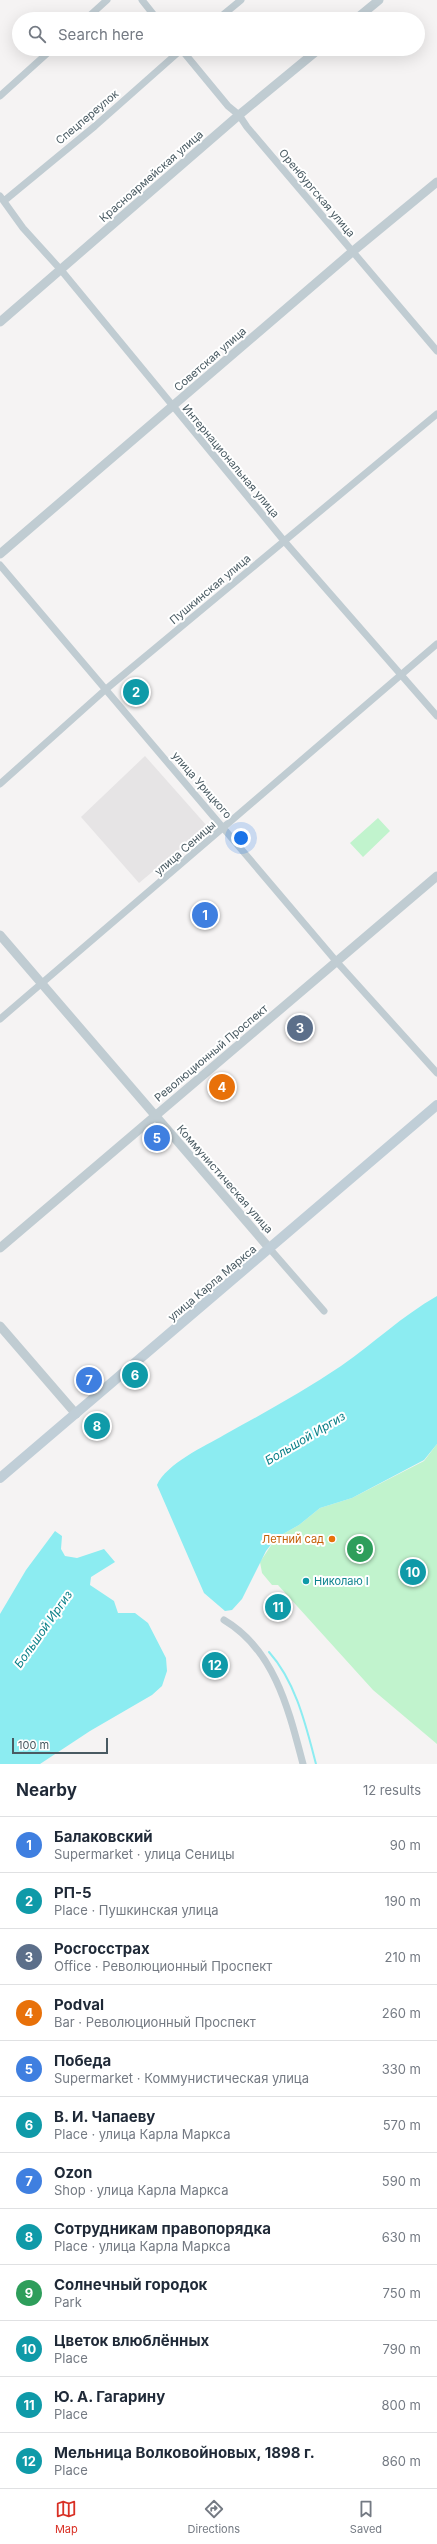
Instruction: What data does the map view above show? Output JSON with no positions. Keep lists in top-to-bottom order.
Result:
{
  "streets": {
    "main road": ["улица Карла Маркса"],
    "street": [
      "Спецпереулок",
      "Красноармейская улица",
      "Оренбургская улица",
      "Советская улица",
      "Интернациональная улица",
      "Пушкинская улица",
      "улица Урицкого",
      "улица Сеницы",
      "Революционный Проспект",
      "Коммунистическая улица"
    ]
  },
  "crossings": [
    ["Спецпереулок", "Интернациональная улица"],
    ["Красноармейская улица", "Оренбургская улица"],
    ["Красноармейская улица", "Интернациональная улица"],
    ["Оренбургская улица", "Советская улица"],
    ["Советская улица", "Интернациональная улица"],
    ["Интернациональная улица", "Пушкинская улица"],
    ["Интернациональная улица", "улица Сеницы"],
    ["Пушкинская улица", "улица Урицкого"],
    ["улица Урицкого", "улица Сеницы"],
    ["улица Урицкого", "Революционный Проспект"],
    ["улица Сеницы", "Коммунистическая улица"],
    ["Революционный Проспект", "Коммунистическая улица"],
    ["Коммунистическая улица", "улица Карла Маркса"]
  ],
  "water": ["Большой Иргиз"],
  "places": ["Летний сад", "Николаю I"],
  "scale_bar": "100 m",
  "page": {
    "search": "Search here",
    "pins": [
      "2",
      "1",
      "3",
      "4",
      "5",
      "6",
      "7",
      "8",
      "9",
      "10",
      "11",
      "12"
    ],
    "scale": "100 m",
    "heading": ["Nearby", "12 results"],
    "list": [
      {
        "mark": "1",
        "name": "Балаковский",
        "note": "Supermarket · улица Сеницы",
        "value": "90 m"
      },
      {
        "mark": "2",
        "name": "РП-5",
        "note": "Place · Пушкинская улица",
        "value": "190 m"
      },
      {
        "mark": "3",
        "name": "Росгосстрах",
        "note": "Office · Революционный Проспект",
        "value": "210 m"
      },
      {
        "mark": "4",
        "name": "Podval",
        "note": "Bar · Революционный Проспект",
        "value": "260 m"
      },
      {
        "mark": "5",
        "name": "Победа",
        "note": "Supermarket · Коммунистическая улица",
        "value": "330 m"
      },
      {
        "mark": "6",
        "name": "В. И. Чапаеву",
        "note": "Place · улица Карла Маркса",
        "value": "570 m"
      },
      {
        "mark": "7",
        "name": "Ozon",
        "note": "Shop · улица Карла Маркса",
        "value": "590 m"
      },
      {
        "mark": "8",
        "name": "Сотрудникам правопорядка",
        "note": "Place · улица Карла Маркса",
        "value": "630 m"
      },
      {
        "mark": "9",
        "name": "Солнечный городок",
        "note": "Park",
        "value": "750 m"
      },
      {
        "mark": "10",
        "name": "Цветок влюблённых",
        "note": "Place",
        "value": "790 m"
      },
      {
        "mark": "11",
        "name": "Ю. А. Гагарину",
        "note": "Place",
        "value": "800 m"
      },
      {
        "mark": "12",
        "name": "Мельница Волковойновых, 1898 г.",
        "note": "Place",
        "value": "860 m"
      }
    ],
    "nav": ["Map", "Directions", "Saved"]
  }
}
